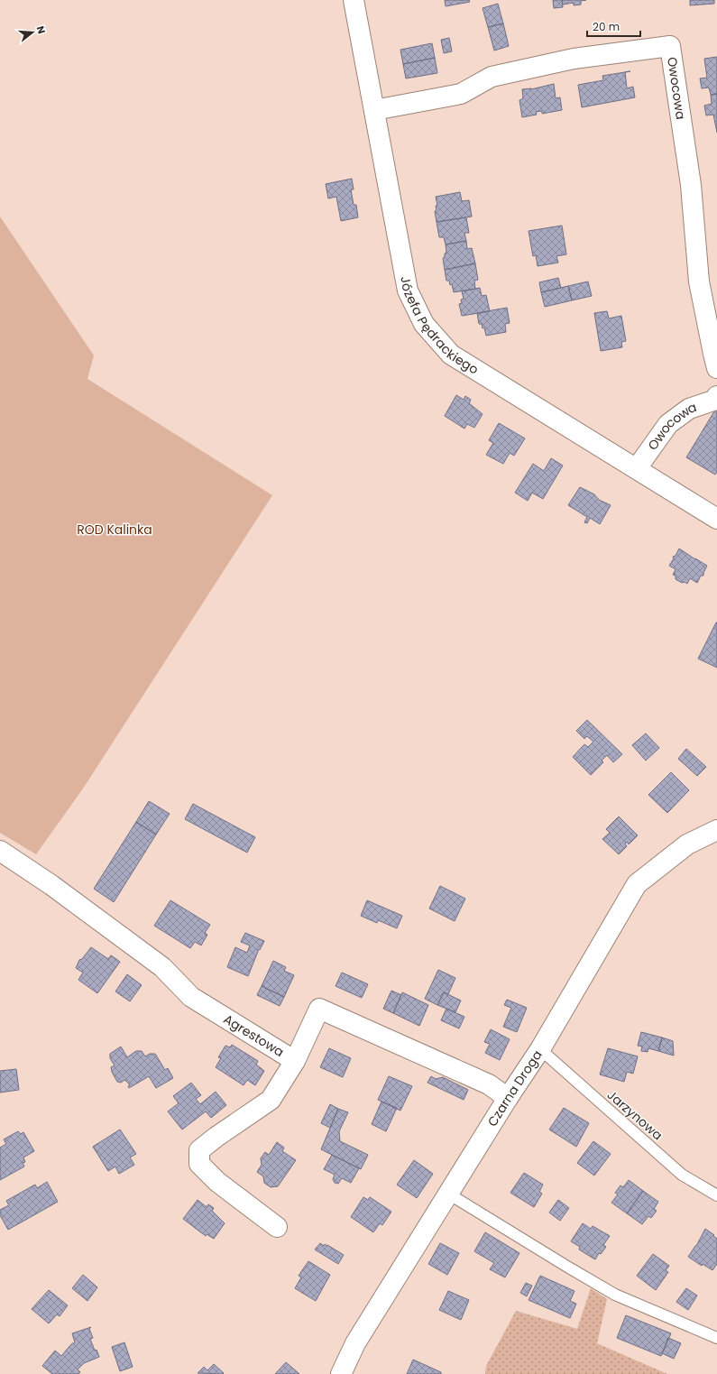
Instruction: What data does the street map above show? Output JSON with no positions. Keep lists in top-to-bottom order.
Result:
{
  "streets": {
    "street": [
      "Owocowa",
      "Józefa Pędrackiego",
      "Agrestowa",
      "Czarna Droga"
    ],
    "lane": ["Jarzynowa"]
  },
  "crossings": [
    ["Owocowa", "Józefa Pędrackiego"],
    ["Agrestowa", "Czarna Droga"],
    ["Czarna Droga", "Jarzynowa"]
  ],
  "parks": ["ROD Kalinka"],
  "scale_bar": "20 m",
  "north": "right"
}
